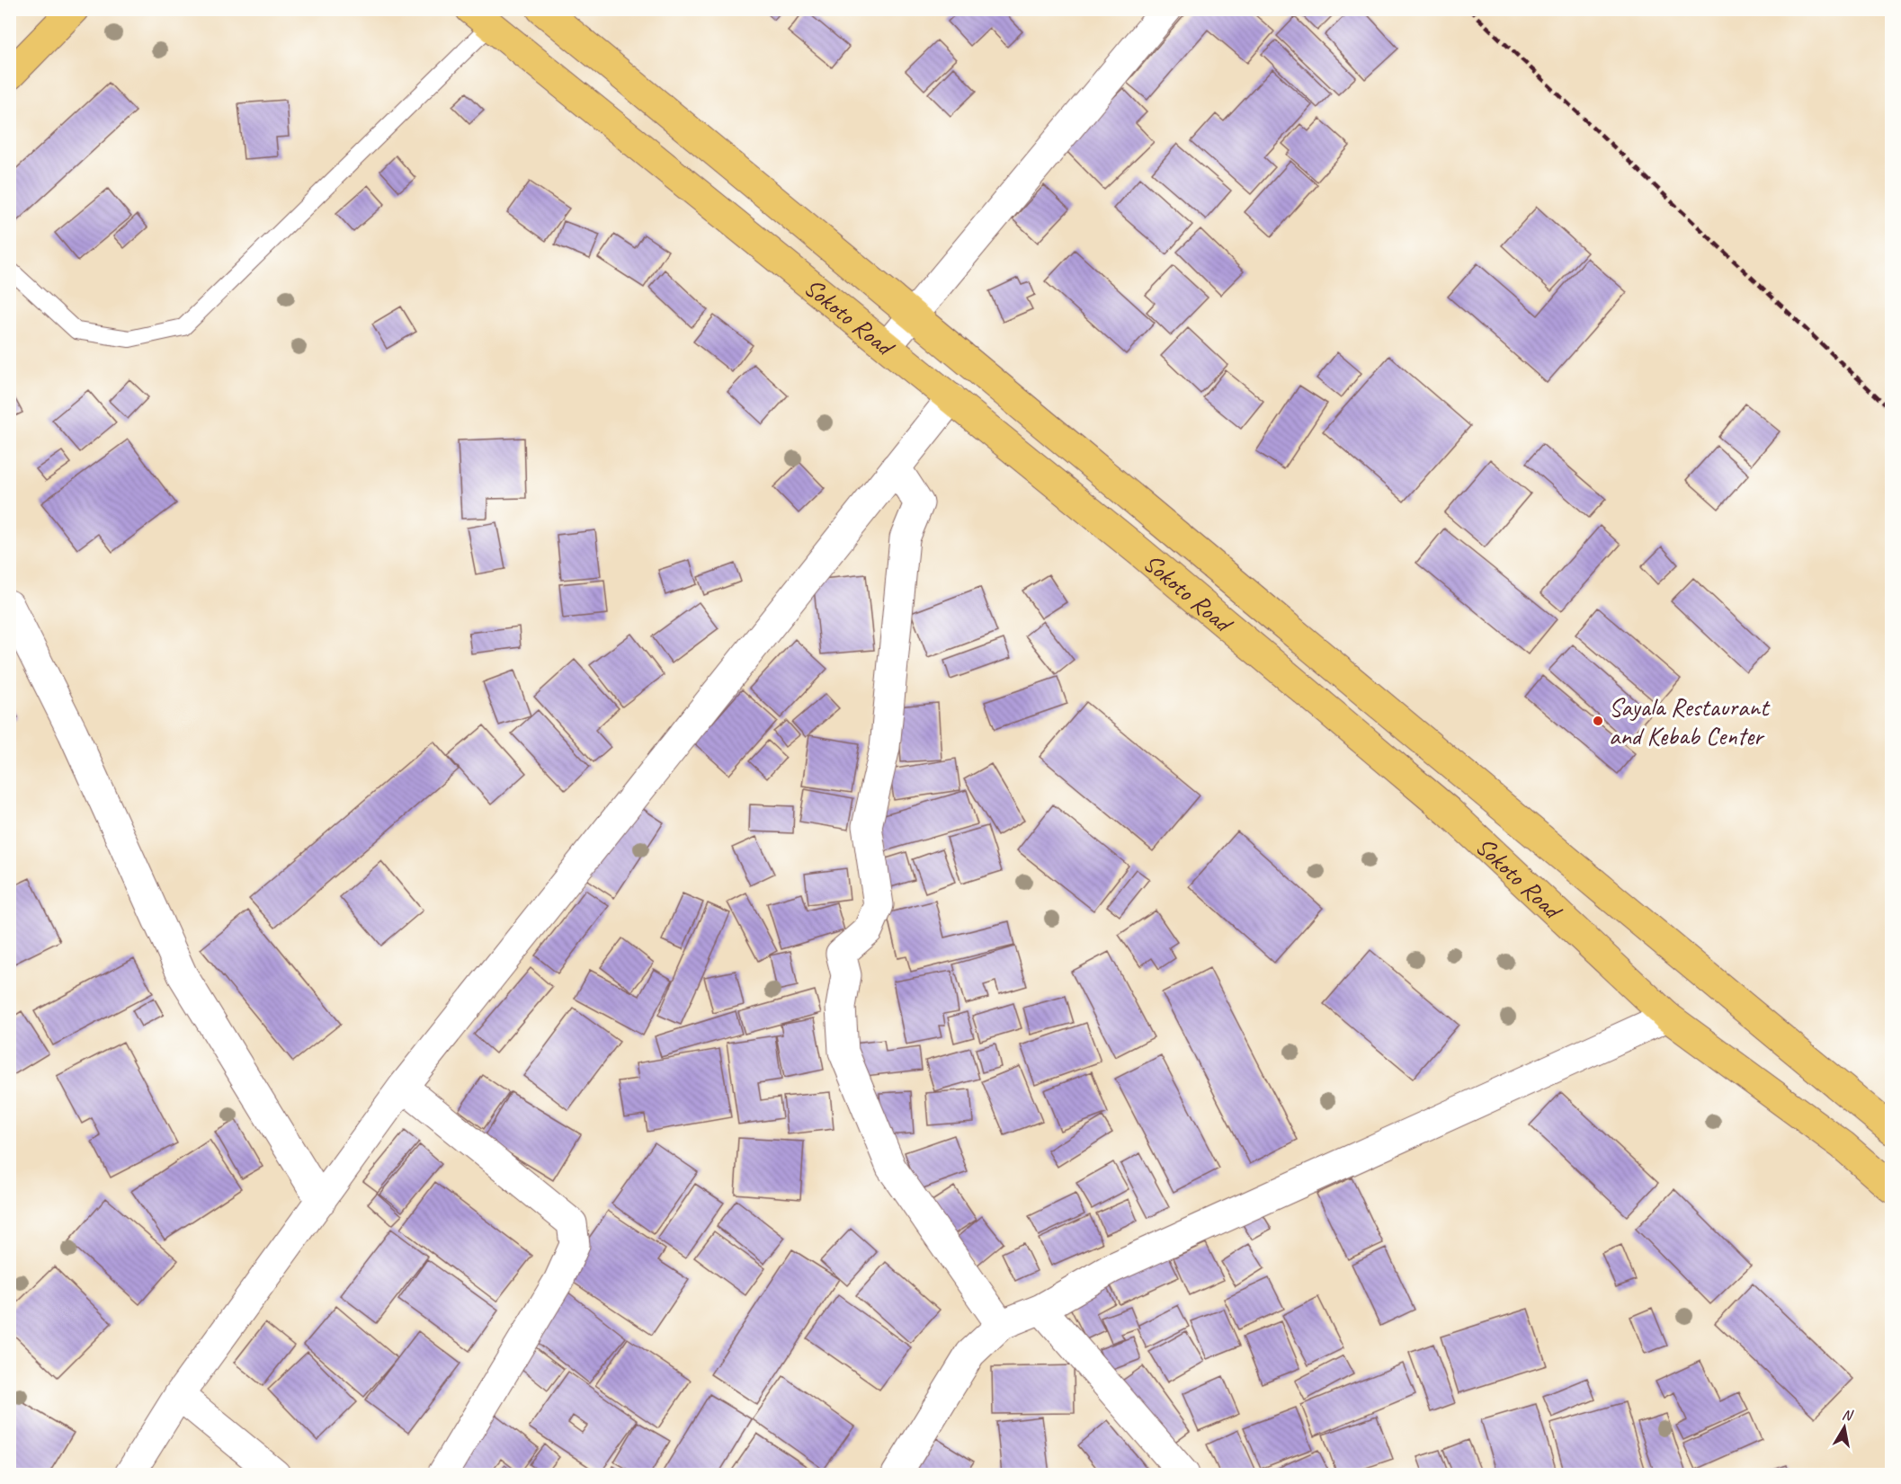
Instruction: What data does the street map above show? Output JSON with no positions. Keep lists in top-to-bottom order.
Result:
{
  "streets": {
    "main road": ["Sokoto Road"]
  },
  "places": ["Sayala Restaurant and Kebab Center"],
  "north": "top"
}
